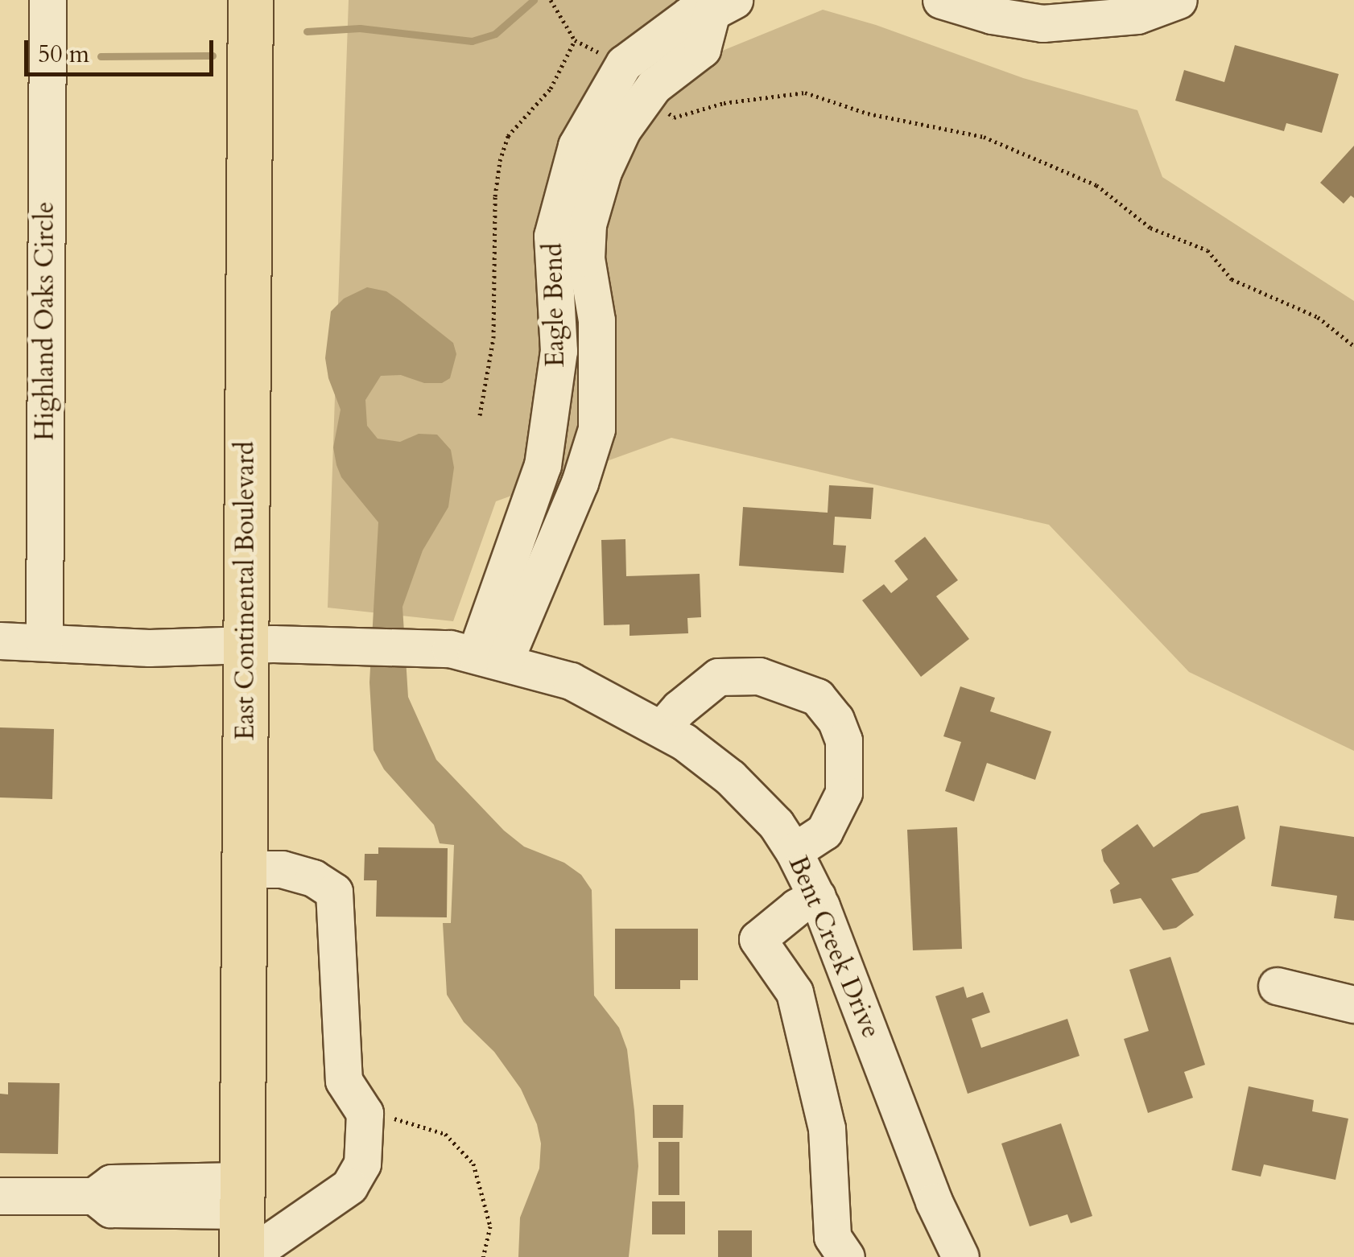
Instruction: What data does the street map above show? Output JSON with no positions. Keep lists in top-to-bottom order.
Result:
{
  "streets": {
    "main road": ["East Continental Boulevard"],
    "street": ["Eagle Bend", "Highland Oaks Circle", "Bent Creek Drive"]
  },
  "crossings": [
    ["Eagle Bend", "Bent Creek Drive"],
    ["Highland Oaks Circle", "Bent Creek Drive"],
    ["East Continental Boulevard", "Bent Creek Drive"]
  ],
  "scale_bar": "50 m"
}
